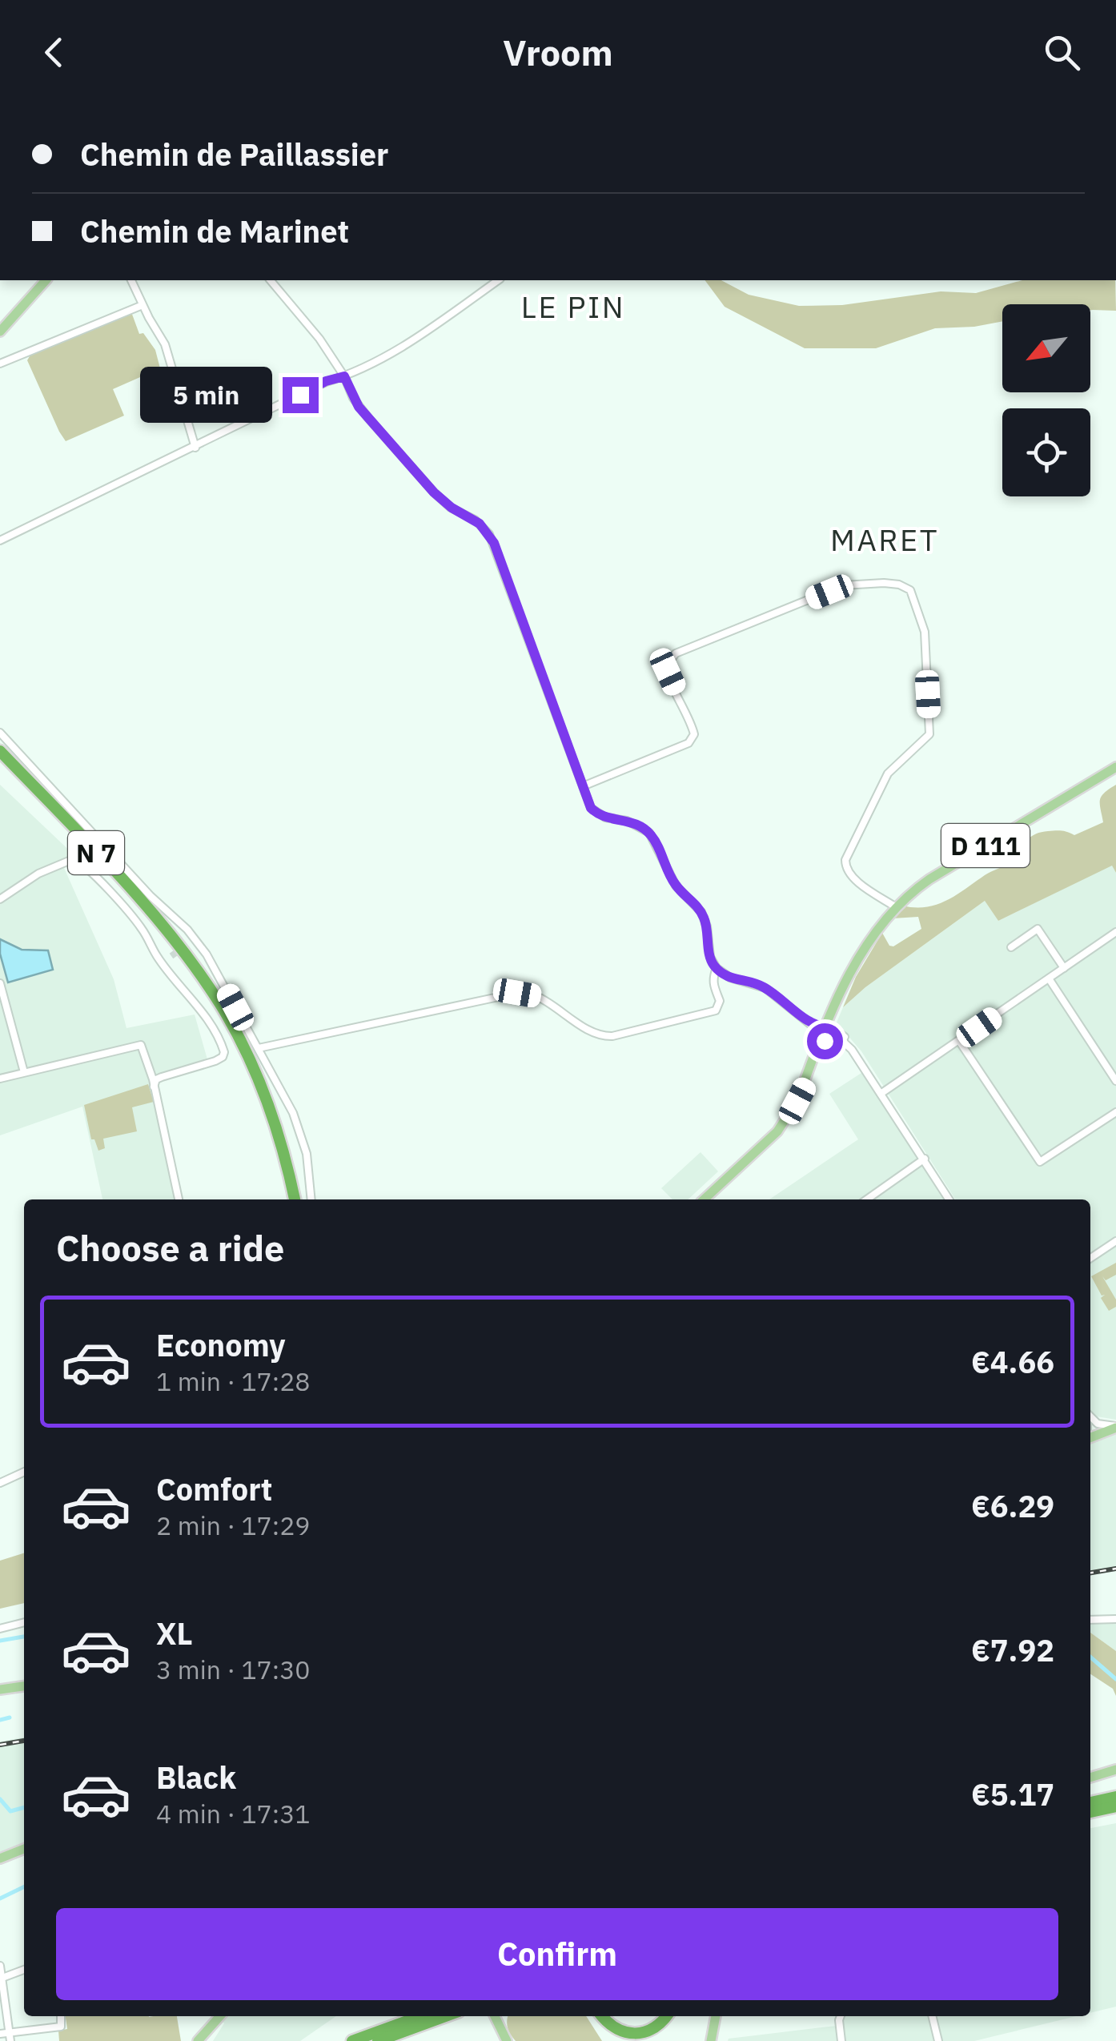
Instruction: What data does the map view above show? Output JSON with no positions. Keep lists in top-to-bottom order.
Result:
{
  "streets": {
    "highway": ["N 7"],
    "main road": ["D 111"]
  },
  "districts": ["LE PIN", "MARET"],
  "north": "bottom left",
  "page": {
    "header": "Vroom",
    "banner": ["Chemin de Paillassier", "Chemin de Marinet"],
    "bubble": "5 min",
    "heading": "Choose a ride",
    "list": [
      {
        "name": "Economy",
        "note": "1 min · 17:28",
        "value": "€4.66"
      },
      {
        "name": "Comfort",
        "note": "2 min · 17:29",
        "value": "€6.29"
      },
      {
        "name": "XL",
        "note": "3 min · 17:30",
        "value": "€7.92"
      },
      {
        "name": "Black",
        "note": "4 min · 17:31",
        "value": "€5.17"
      }
    ],
    "buttons": "Confirm"
  }
}
